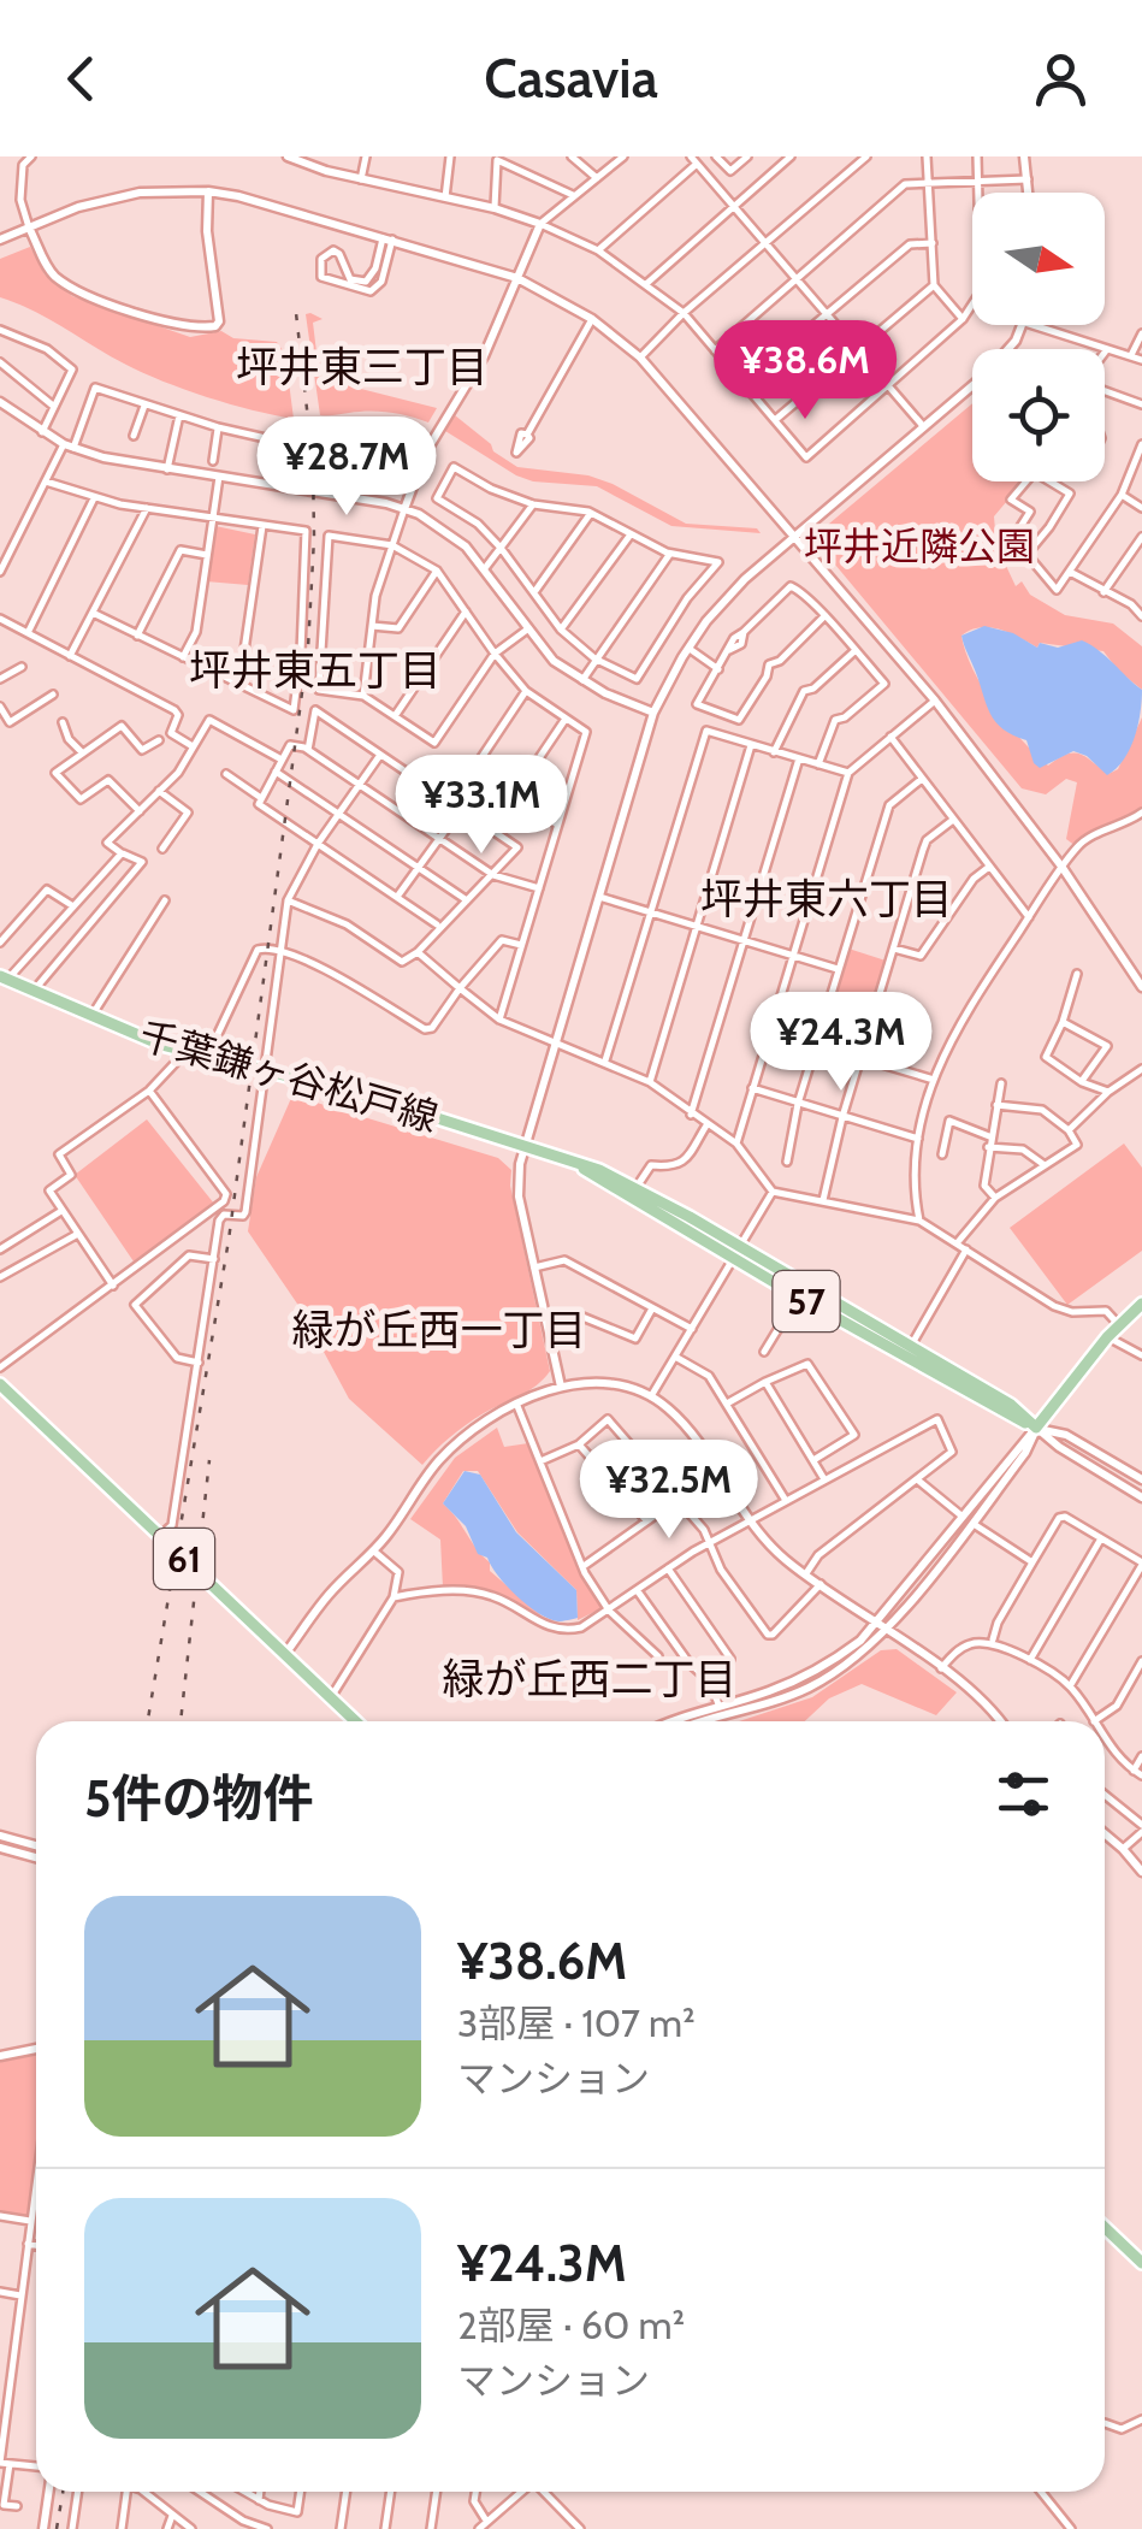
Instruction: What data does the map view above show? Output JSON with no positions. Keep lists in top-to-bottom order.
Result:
{
  "streets": {
    "main road": ["千葉鎌ヶ谷松戸線", "57", "61"]
  },
  "districts": [
    "坪井東三丁目",
    "坪井東五丁目",
    "坪井東六丁目",
    "緑が丘西一丁目",
    "緑が丘西二丁目"
  ],
  "parks": ["坪井近隣公園"],
  "north": "right",
  "page": {
    "header": "Casavia",
    "price": [
      "¥38.6M",
      "¥28.7M",
      "¥33.1M",
      "¥24.3M",
      "¥32.5M"
    ],
    "heading": "5件の物件",
    "list": [
      {
        "name": "¥38.6M",
        "note": "3部屋 · 107 m² · マンション"
      },
      {
        "name": "¥24.3M",
        "note": "2部屋 · 60 m² · マンション"
      }
    ]
  }
}
